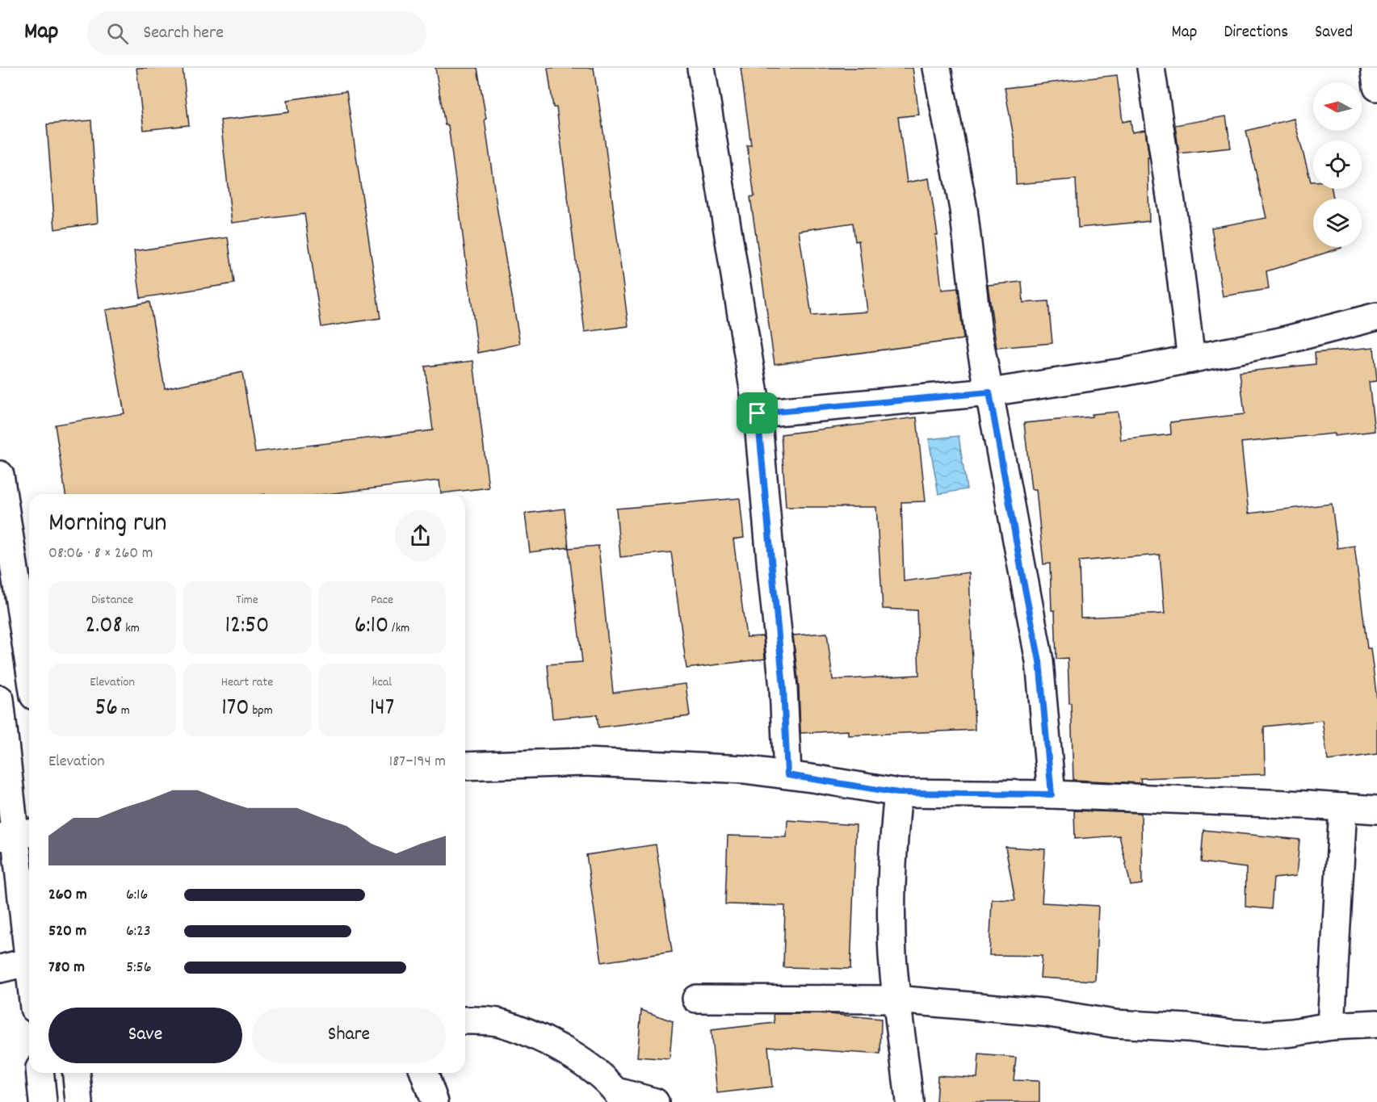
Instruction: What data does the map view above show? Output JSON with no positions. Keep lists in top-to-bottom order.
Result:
{
  "north": "left",
  "page": {
    "header": "Map",
    "search": "Search here",
    "nav": ["Map", "Directions", "Saved"],
    "heading": ["Morning run", "08:06 · 8 × 260 m"],
    "stats": [
      ["Distance", "2.08 km"],
      ["Time", "12:50"],
      ["Pace", "6:10 /km"],
      ["Elevation", "56 m"],
      ["Heart rate", "170 bpm"],
      ["kcal", "147"]
    ],
    "chart": ["Elevation", "187–194 m"],
    "list": [
      {
        "name": "260 m",
        "note": "6:16"
      },
      {
        "name": "520 m",
        "note": "6:23"
      },
      {
        "name": "780 m",
        "note": "5:56"
      }
    ],
    "buttons": ["Save", "Share"]
  }
}
